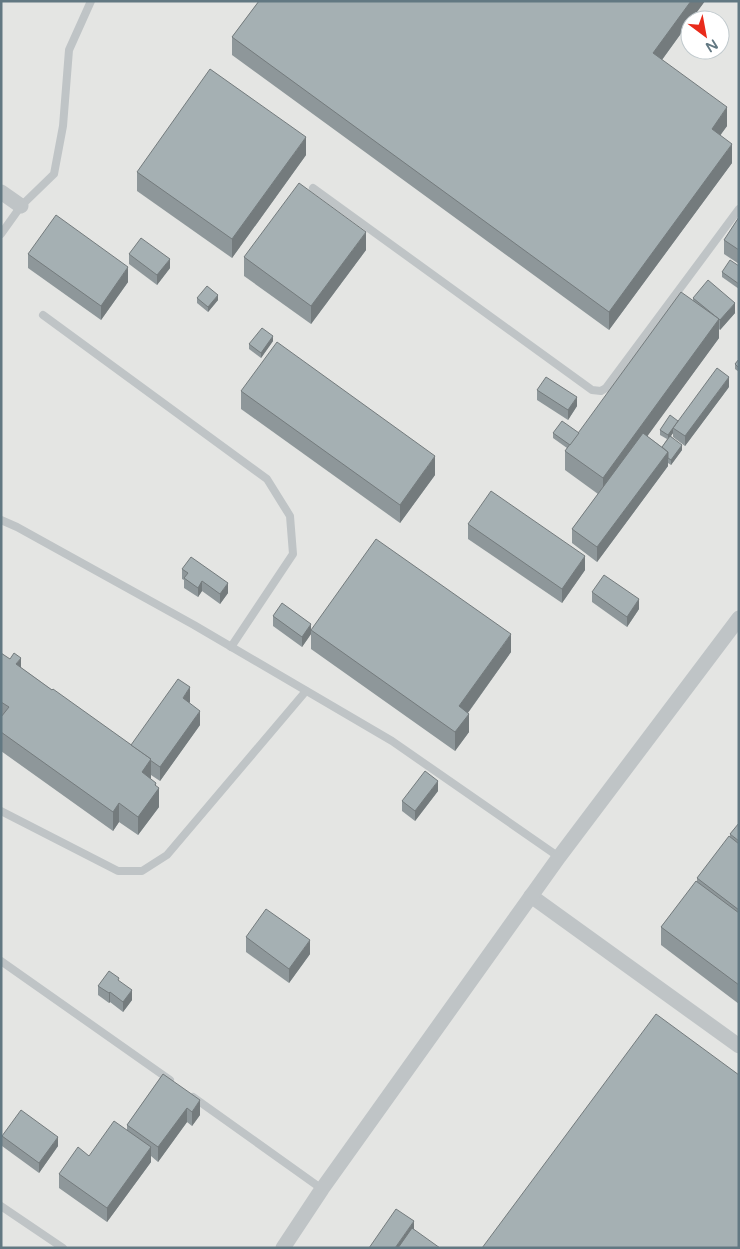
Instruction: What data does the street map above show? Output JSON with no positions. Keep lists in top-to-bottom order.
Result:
{
  "north": "bottom right"
}
